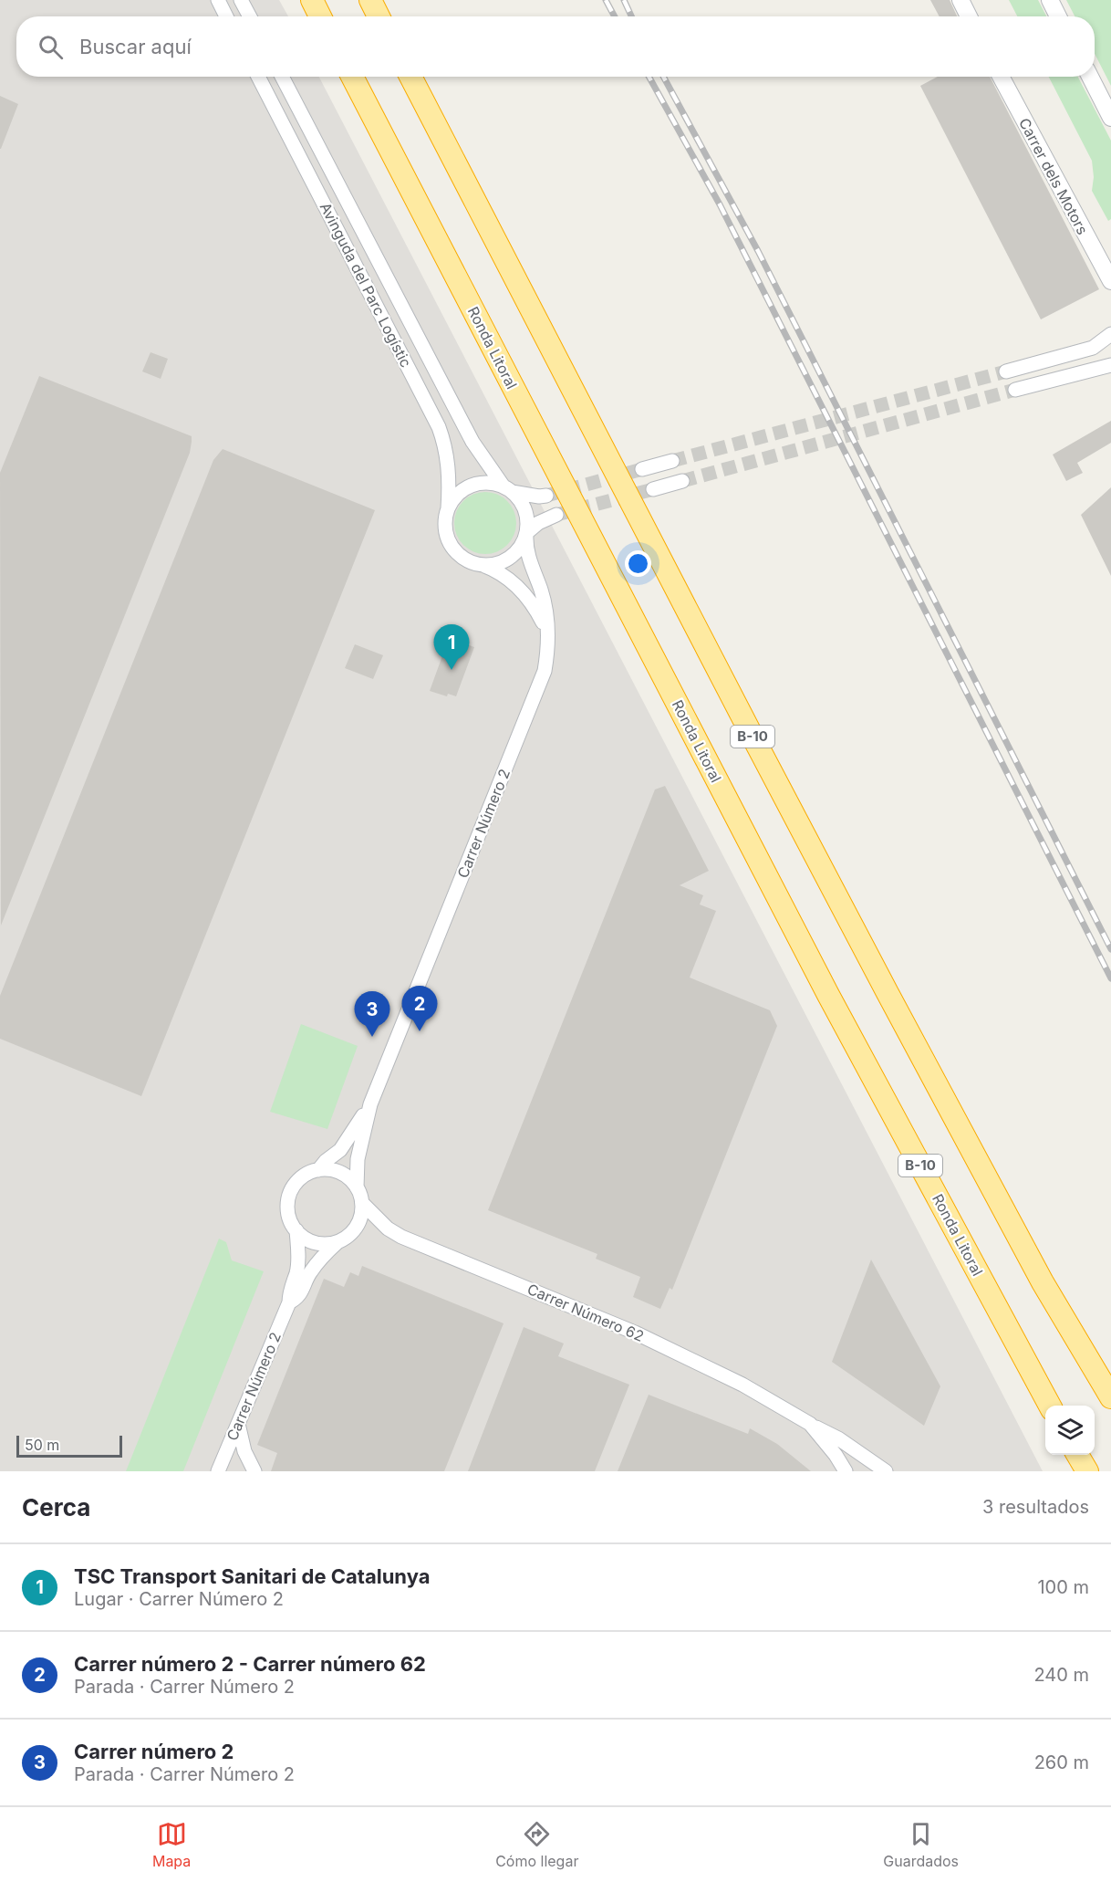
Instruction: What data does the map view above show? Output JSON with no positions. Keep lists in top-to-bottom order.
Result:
{
  "streets": {
    "highway": ["Ronda Litoral", "B-10"],
    "street": [
      "Carrer dels Motors",
      "Avinguda del Parc Logístic",
      "Carrer Número 2",
      "Carrer Número 62"
    ]
  },
  "crossings": [
    ["Avinguda del Parc Logístic", "Carrer Número 2"],
    ["Carrer Número 2", "Carrer Número 62"]
  ],
  "scale_bar": "50 m",
  "page": {
    "search": "Buscar aquí",
    "pins": ["1", "2", "3"],
    "scale": "50 m",
    "heading": ["Cerca", "3 resultados"],
    "list": [
      {
        "mark": "1",
        "name": "TSC Transport Sanitari de Catalunya",
        "note": "Lugar · Carrer Número 2",
        "value": "100 m"
      },
      {
        "mark": "2",
        "name": "Carrer número 2 - Carrer número 62",
        "note": "Parada · Carrer Número 2",
        "value": "240 m"
      },
      {
        "mark": "3",
        "name": "Carrer número 2",
        "note": "Parada · Carrer Número 2",
        "value": "260 m"
      }
    ],
    "nav": ["Mapa", "Cómo llegar", "Guardados"]
  }
}
